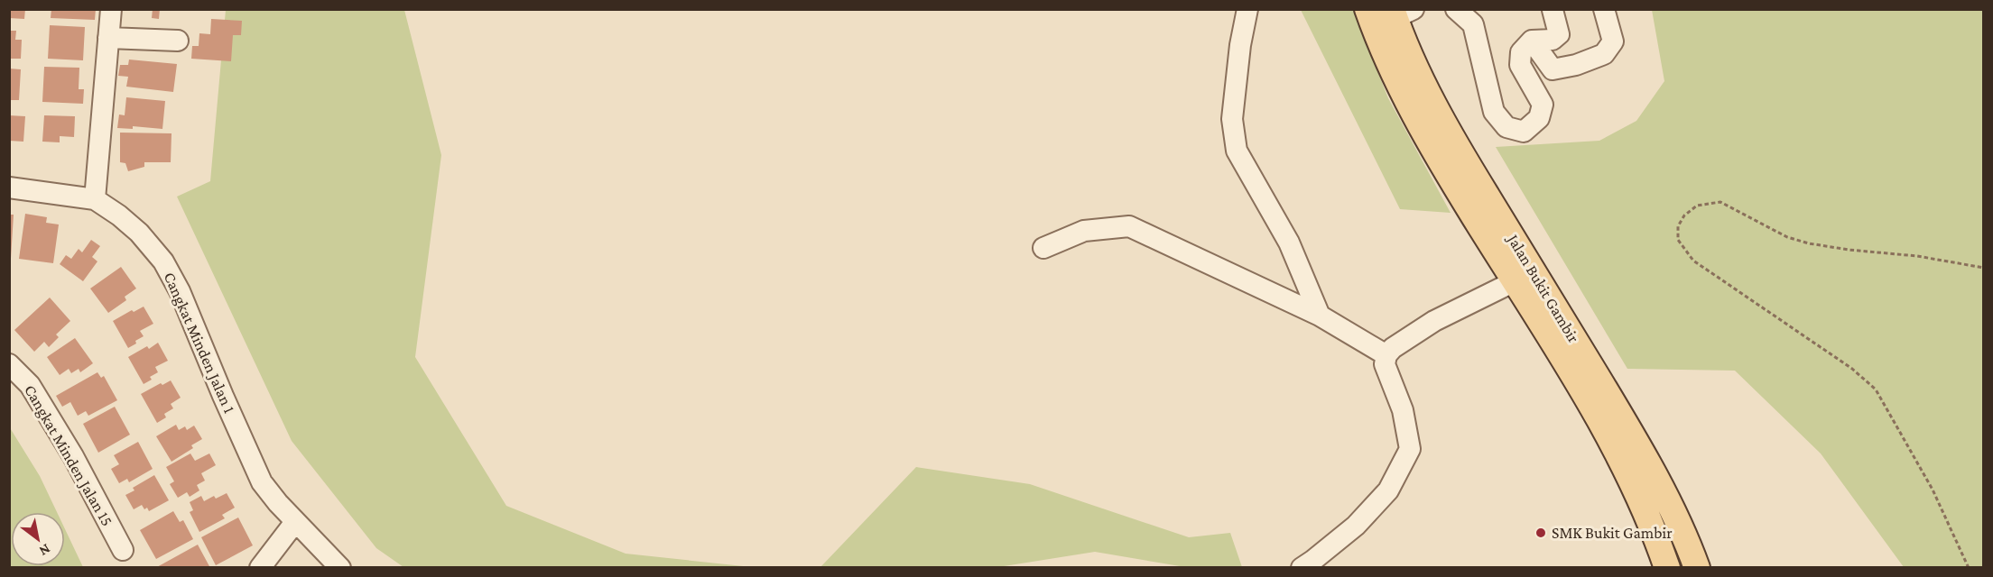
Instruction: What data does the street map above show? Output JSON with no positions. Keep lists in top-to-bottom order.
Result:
{
  "streets": {
    "main road": ["Jalan Bukit Gambir"],
    "street": ["Cangkat Minden Jalan 1", "Cangkat Minden Jalan 15"]
  },
  "places": ["SMK Bukit Gambir"],
  "north": "bottom right"
}
